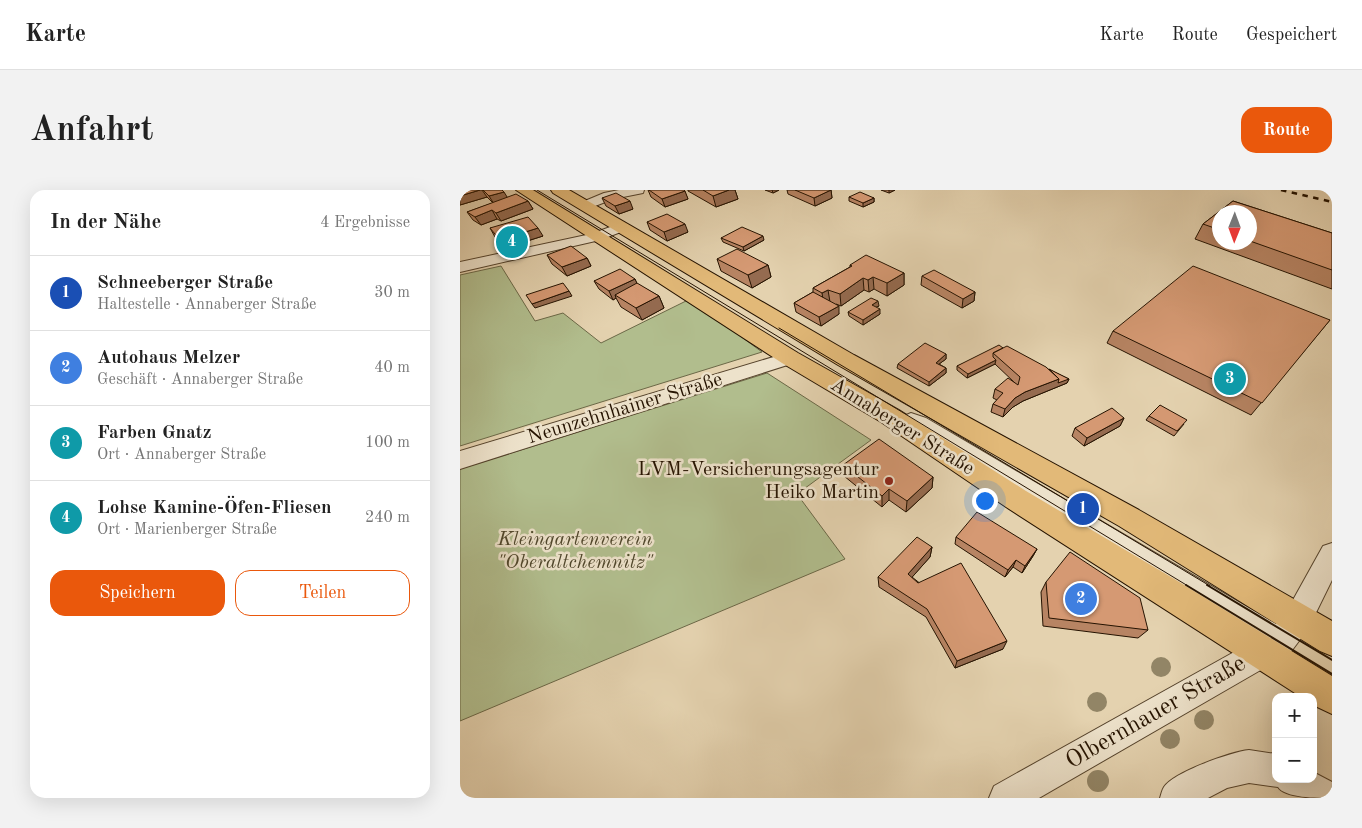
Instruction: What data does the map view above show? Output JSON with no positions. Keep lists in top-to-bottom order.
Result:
{
  "streets": {
    "main road": ["Annaberger Straße"],
    "street": ["Neunzehnhainer Straße", "Olbernhauer Straße"]
  },
  "crossings": [
    ["Neunzehnhainer Straße", "Annaberger Straße"],
    ["Annaberger Straße", "Olbernhauer Straße"]
  ],
  "parks": ["Kleingartenverein \"Oberaltchemnitz\""],
  "places": ["LVM-Versicherungsagentur Heiko Martin"],
  "north": "bottom",
  "page": {
    "header": "Karte",
    "nav": ["Karte", "Route", "Gespeichert"],
    "buttons": [
      "Route",
      ["Speichern", "Teilen"]
    ],
    "title": "Anfahrt",
    "heading": ["In der Nähe", "4 Ergebnisse"],
    "pins": [
      "4",
      "3",
      "1",
      "2"
    ],
    "list": [
      {
        "mark": "1",
        "name": "Schneeberger Straße",
        "note": "Haltestelle · Annaberger Straße",
        "value": "30 m"
      },
      {
        "mark": "2",
        "name": "Autohaus Melzer",
        "note": "Geschäft · Annaberger Straße",
        "value": "40 m"
      },
      {
        "mark": "3",
        "name": "Farben Gnatz",
        "note": "Ort · Annaberger Straße",
        "value": "100 m"
      },
      {
        "mark": "4",
        "name": "Lohse Kamine-Öfen-Fliesen",
        "note": "Ort · Marienberger Straße",
        "value": "240 m"
      }
    ],
    "map_buttons": ["+", "−"]
  }
}
